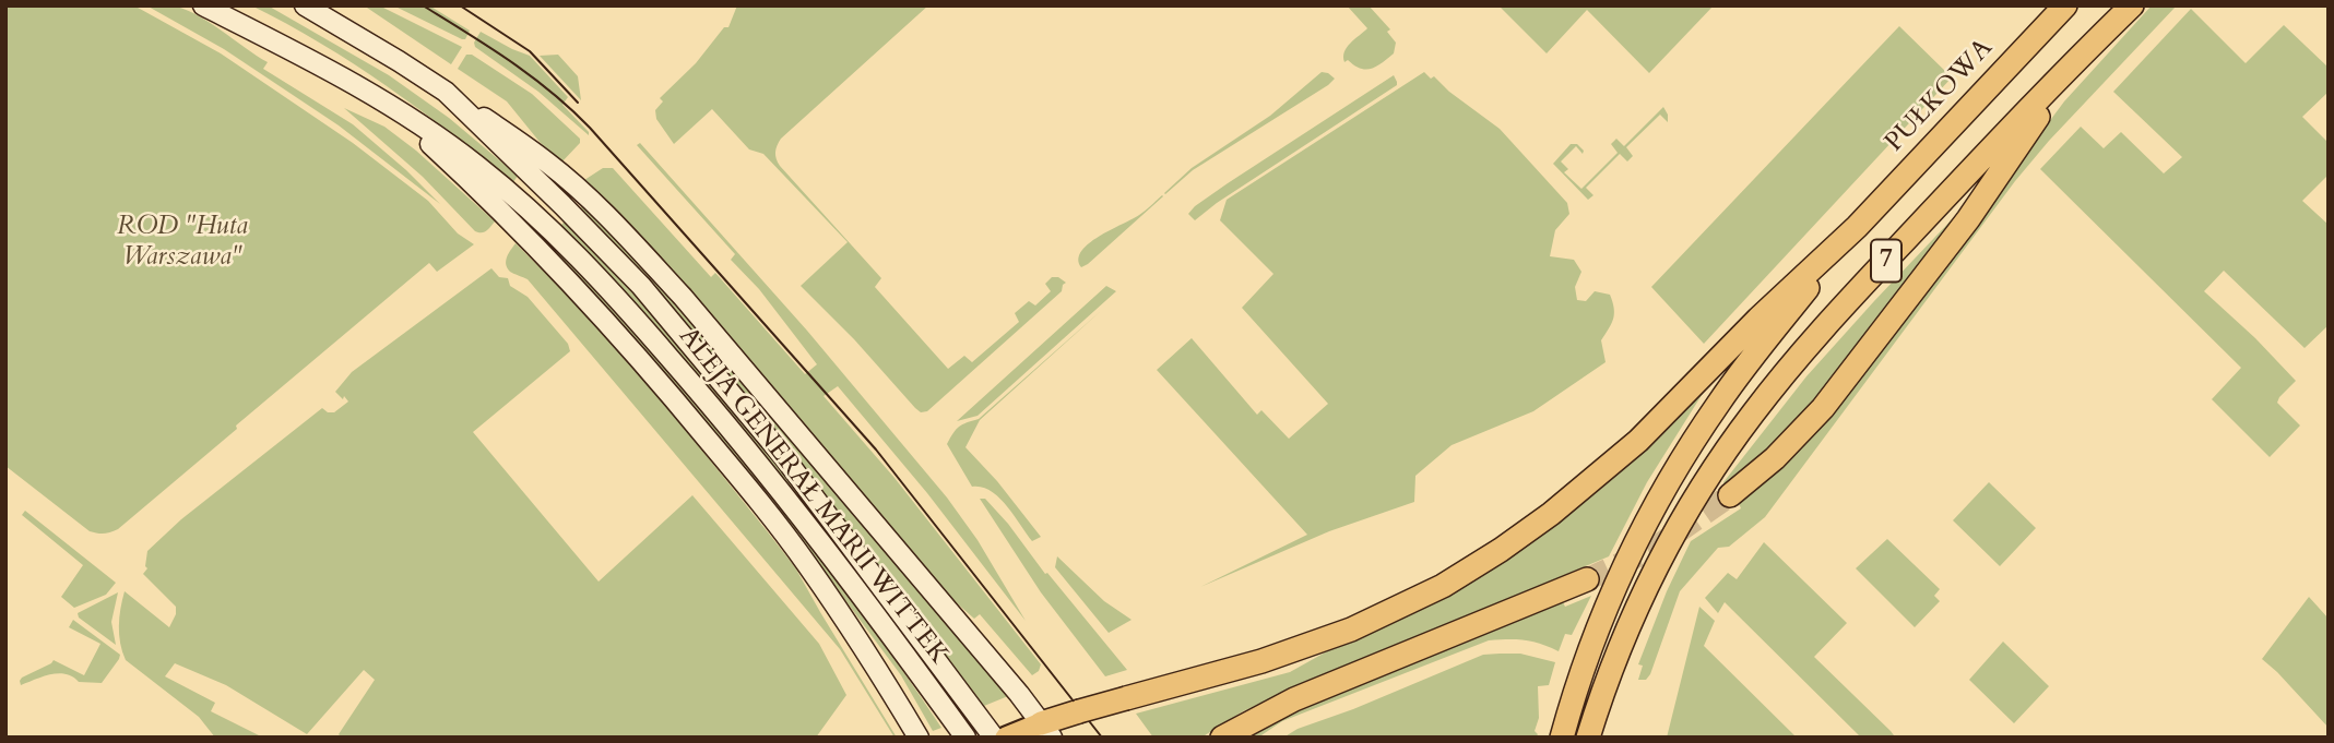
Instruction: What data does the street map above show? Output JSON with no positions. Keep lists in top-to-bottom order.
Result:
{
  "streets": {
    "highway": ["PUŁKOWA", "7"],
    "main road": ["ALEJA GENERAŁ MARII WITTEK"]
  },
  "crossings": [
    ["PUŁKOWA", "7"]
  ],
  "parks": ["ROD \"Huta Warszawa\""]
}
